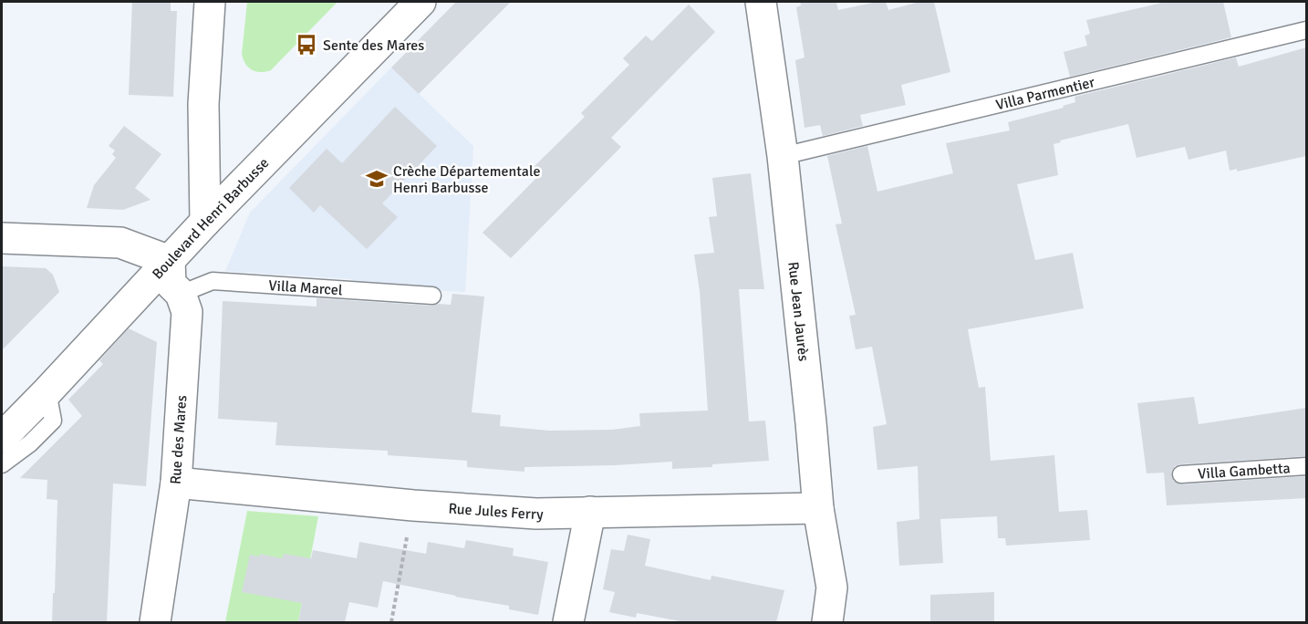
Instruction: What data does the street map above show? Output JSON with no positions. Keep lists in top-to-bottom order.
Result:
{
  "streets": {
    "street": [
      "Boulevard Henri Barbusse",
      "Rue Jean Jaurès",
      "Rue des Mares",
      "Rue Jules Ferry"
    ],
    "lane": ["Villa Parmentier", "Villa Marcel", "Villa Gambetta"]
  },
  "crossings": [
    ["Villa Parmentier", "Rue Jean Jaurès"],
    ["Boulevard Henri Barbusse", "Rue des Mares"],
    ["Villa Marcel", "Rue des Mares"],
    ["Rue Jean Jaurès", "Rue Jules Ferry"],
    ["Rue des Mares", "Rue Jules Ferry"]
  ],
  "places": {
    "bus stop": ["Sente des Mares"],
    "school or university": ["Crèche Départementale Henri Barbusse"]
  }
}
